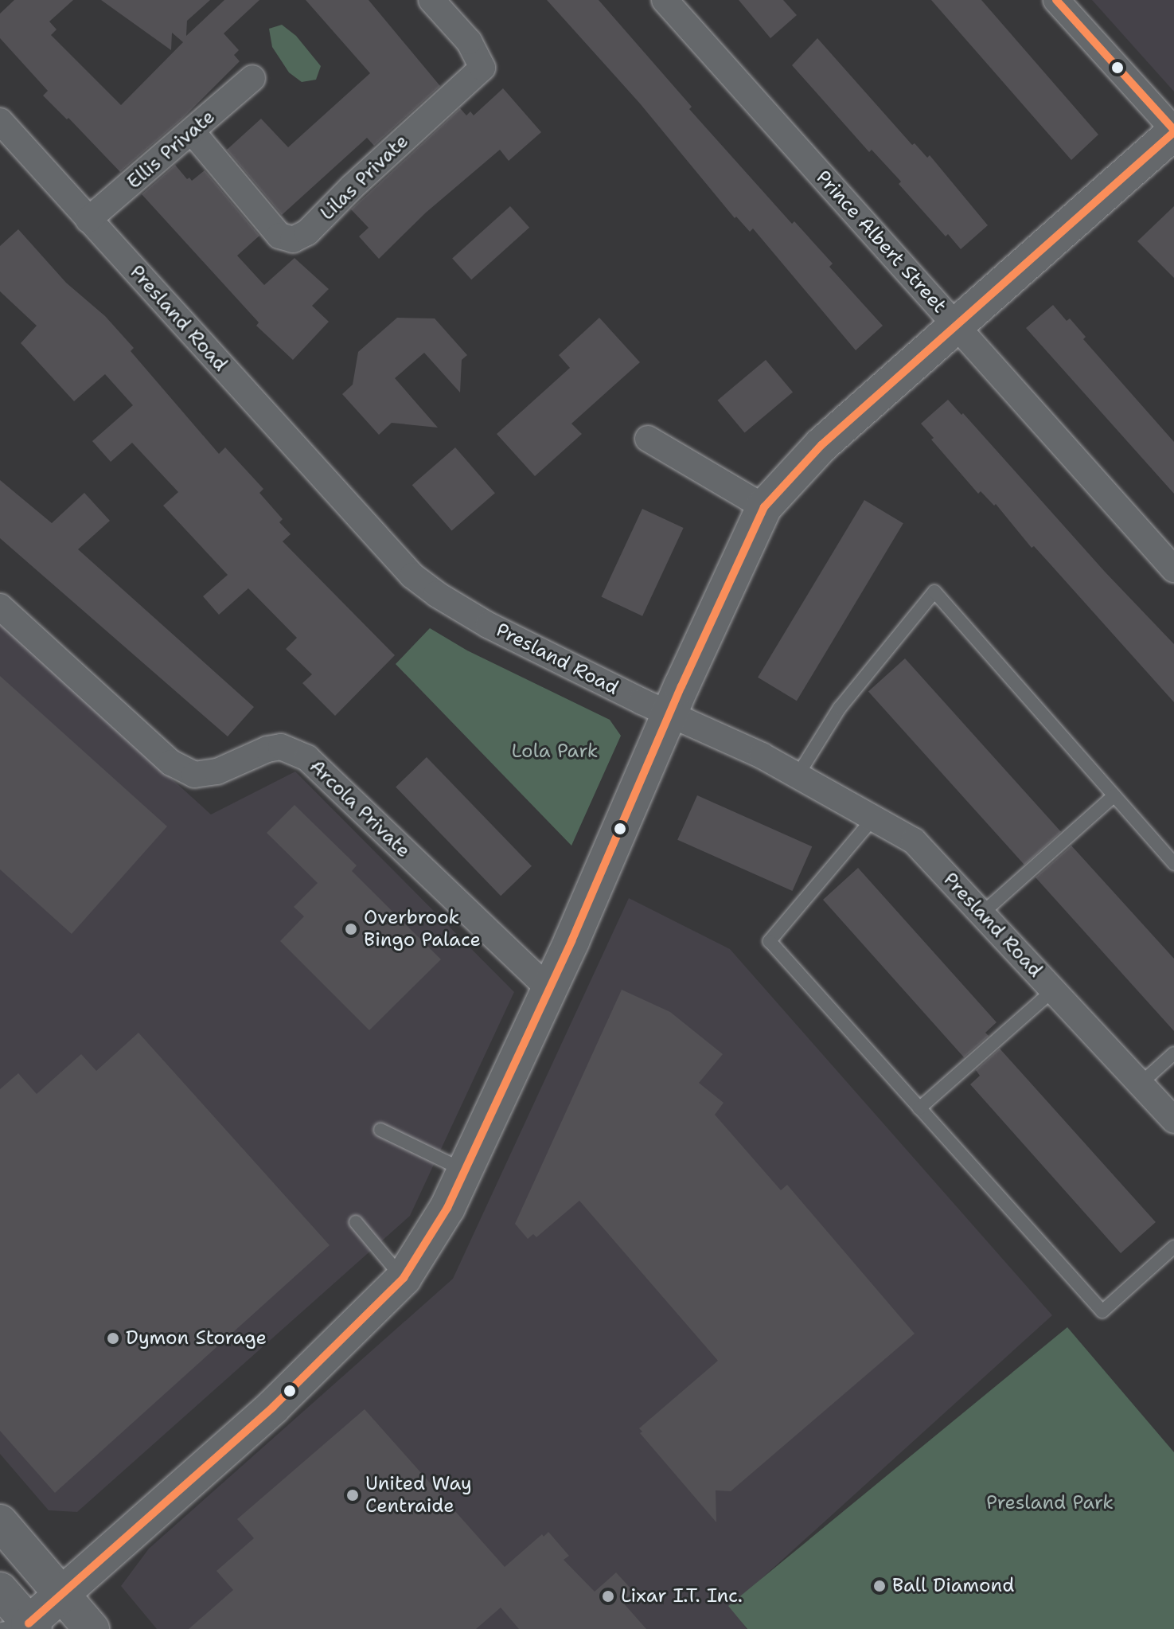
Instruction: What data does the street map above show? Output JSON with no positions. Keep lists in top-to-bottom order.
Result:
{
  "streets": {
    "street": [
      "Ellis Private",
      "Lilas Private",
      "Prince Albert Street",
      "Presland Road",
      "Arcola Private"
    ]
  },
  "crossings": [
    ["Ellis Private", "Lilas Private"],
    ["Ellis Private", "Presland Road"]
  ],
  "parks": ["Lola Park", "Presland Park"],
  "places": [
    "Overbrook Bingo Palace",
    "Dymon Storage",
    "United Way Centraide",
    "Ball Diamond",
    "Lixar I.T. Inc."
  ]
}
